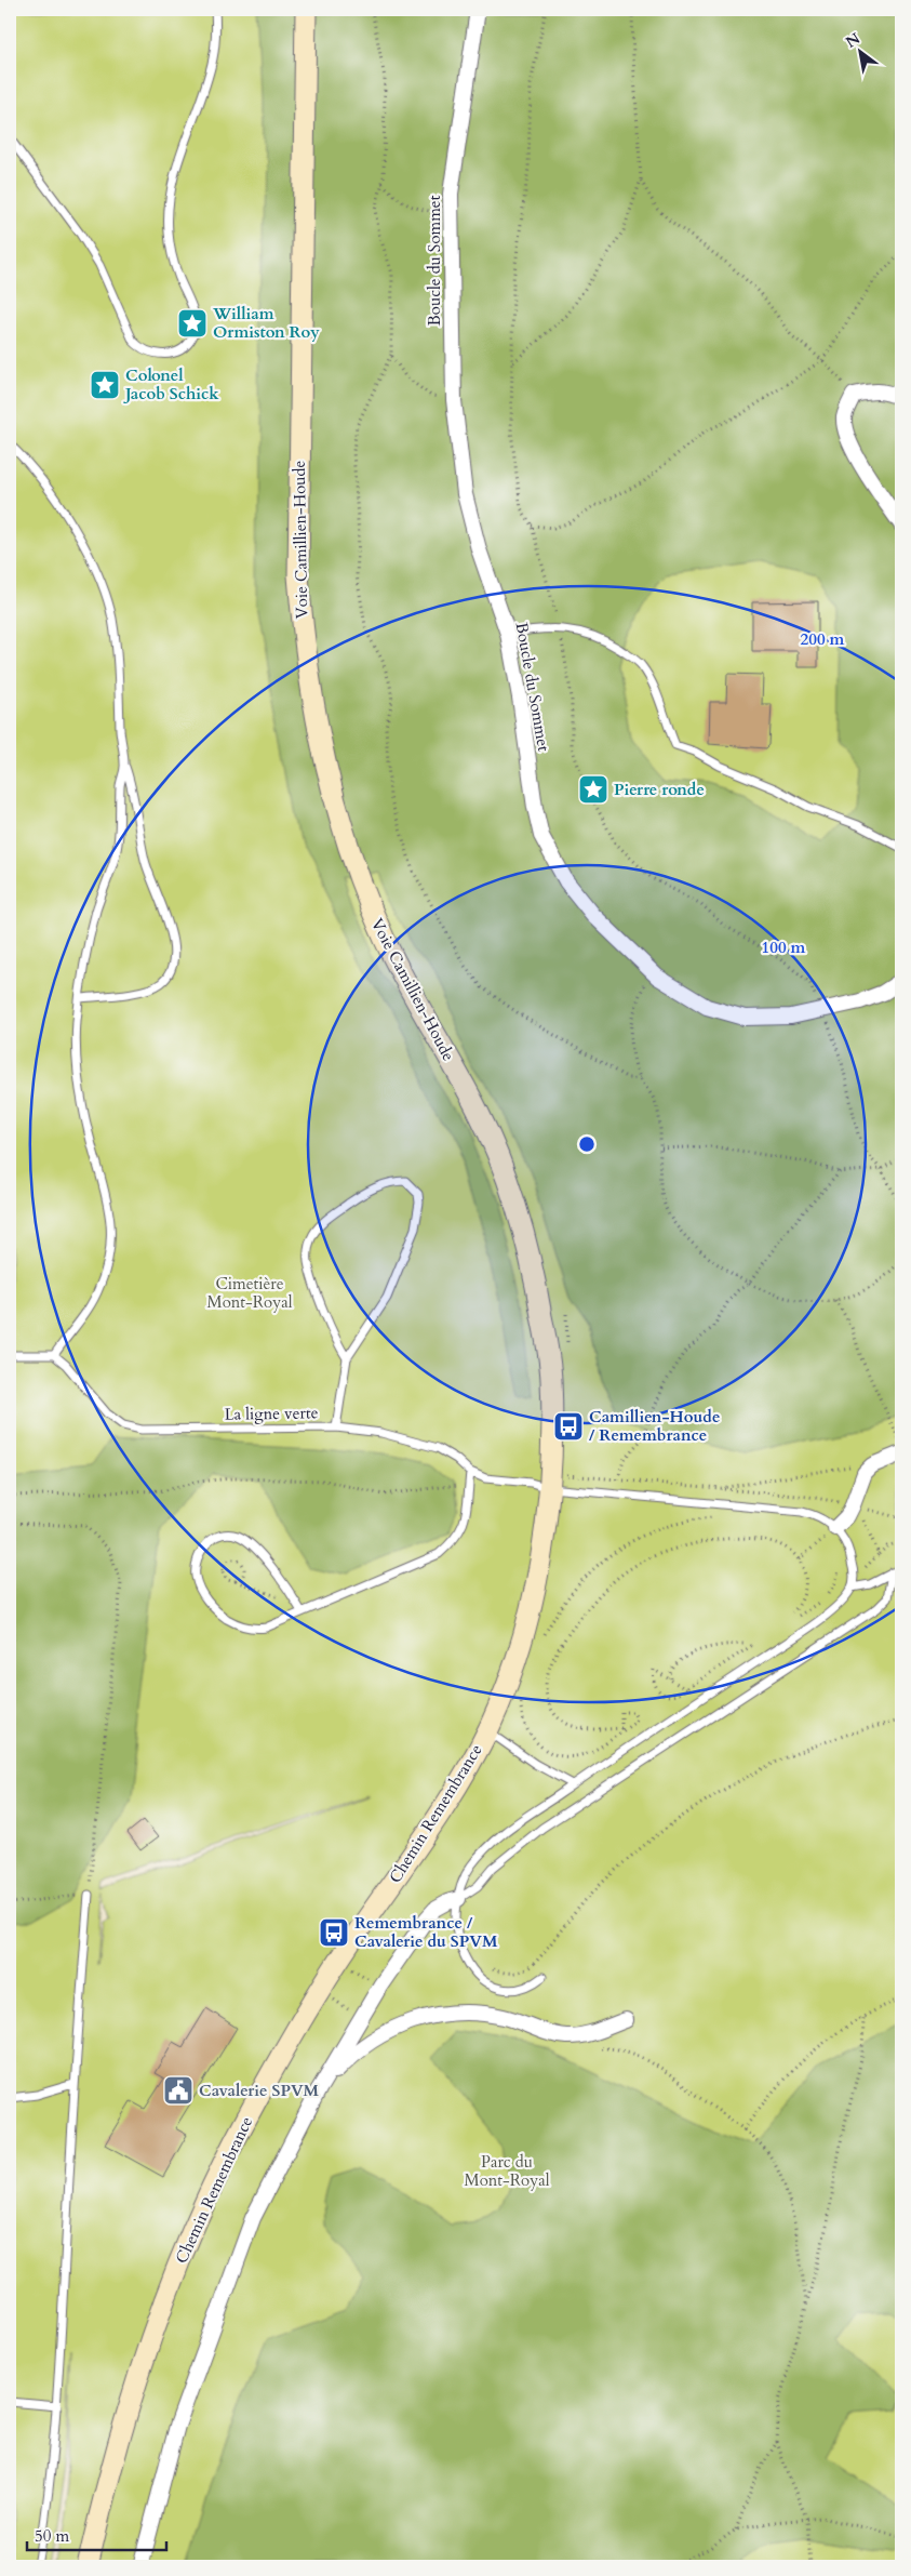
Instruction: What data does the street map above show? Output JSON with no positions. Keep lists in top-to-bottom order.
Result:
{
  "streets": {
    "street": ["Boucle du Sommet", "Voie Camillien-Houde", "Chemin Remembrance"],
    "lane": ["La ligne verte"]
  },
  "crossings": [
    ["Voie Camillien-Houde", "La ligne verte"],
    ["Voie Camillien-Houde", "Chemin Remembrance"],
    ["La ligne verte", "Chemin Remembrance"]
  ],
  "parks": ["Cimetière Mont-Royal", "Parc du Mont-Royal"],
  "places": {
    "place": ["William Ormiston Roy", "Colonel Jacob Schick", "Pierre ronde"],
    "bus stop": ["Camillien-Houde / Remembrance", "Remembrance / Cavalerie du SPVM"],
    "public building": ["Cavalerie SPVM"]
  },
  "scale_bar": "50 m",
  "north": "top left",
  "rings": ["200 m", "100 m"]
}
